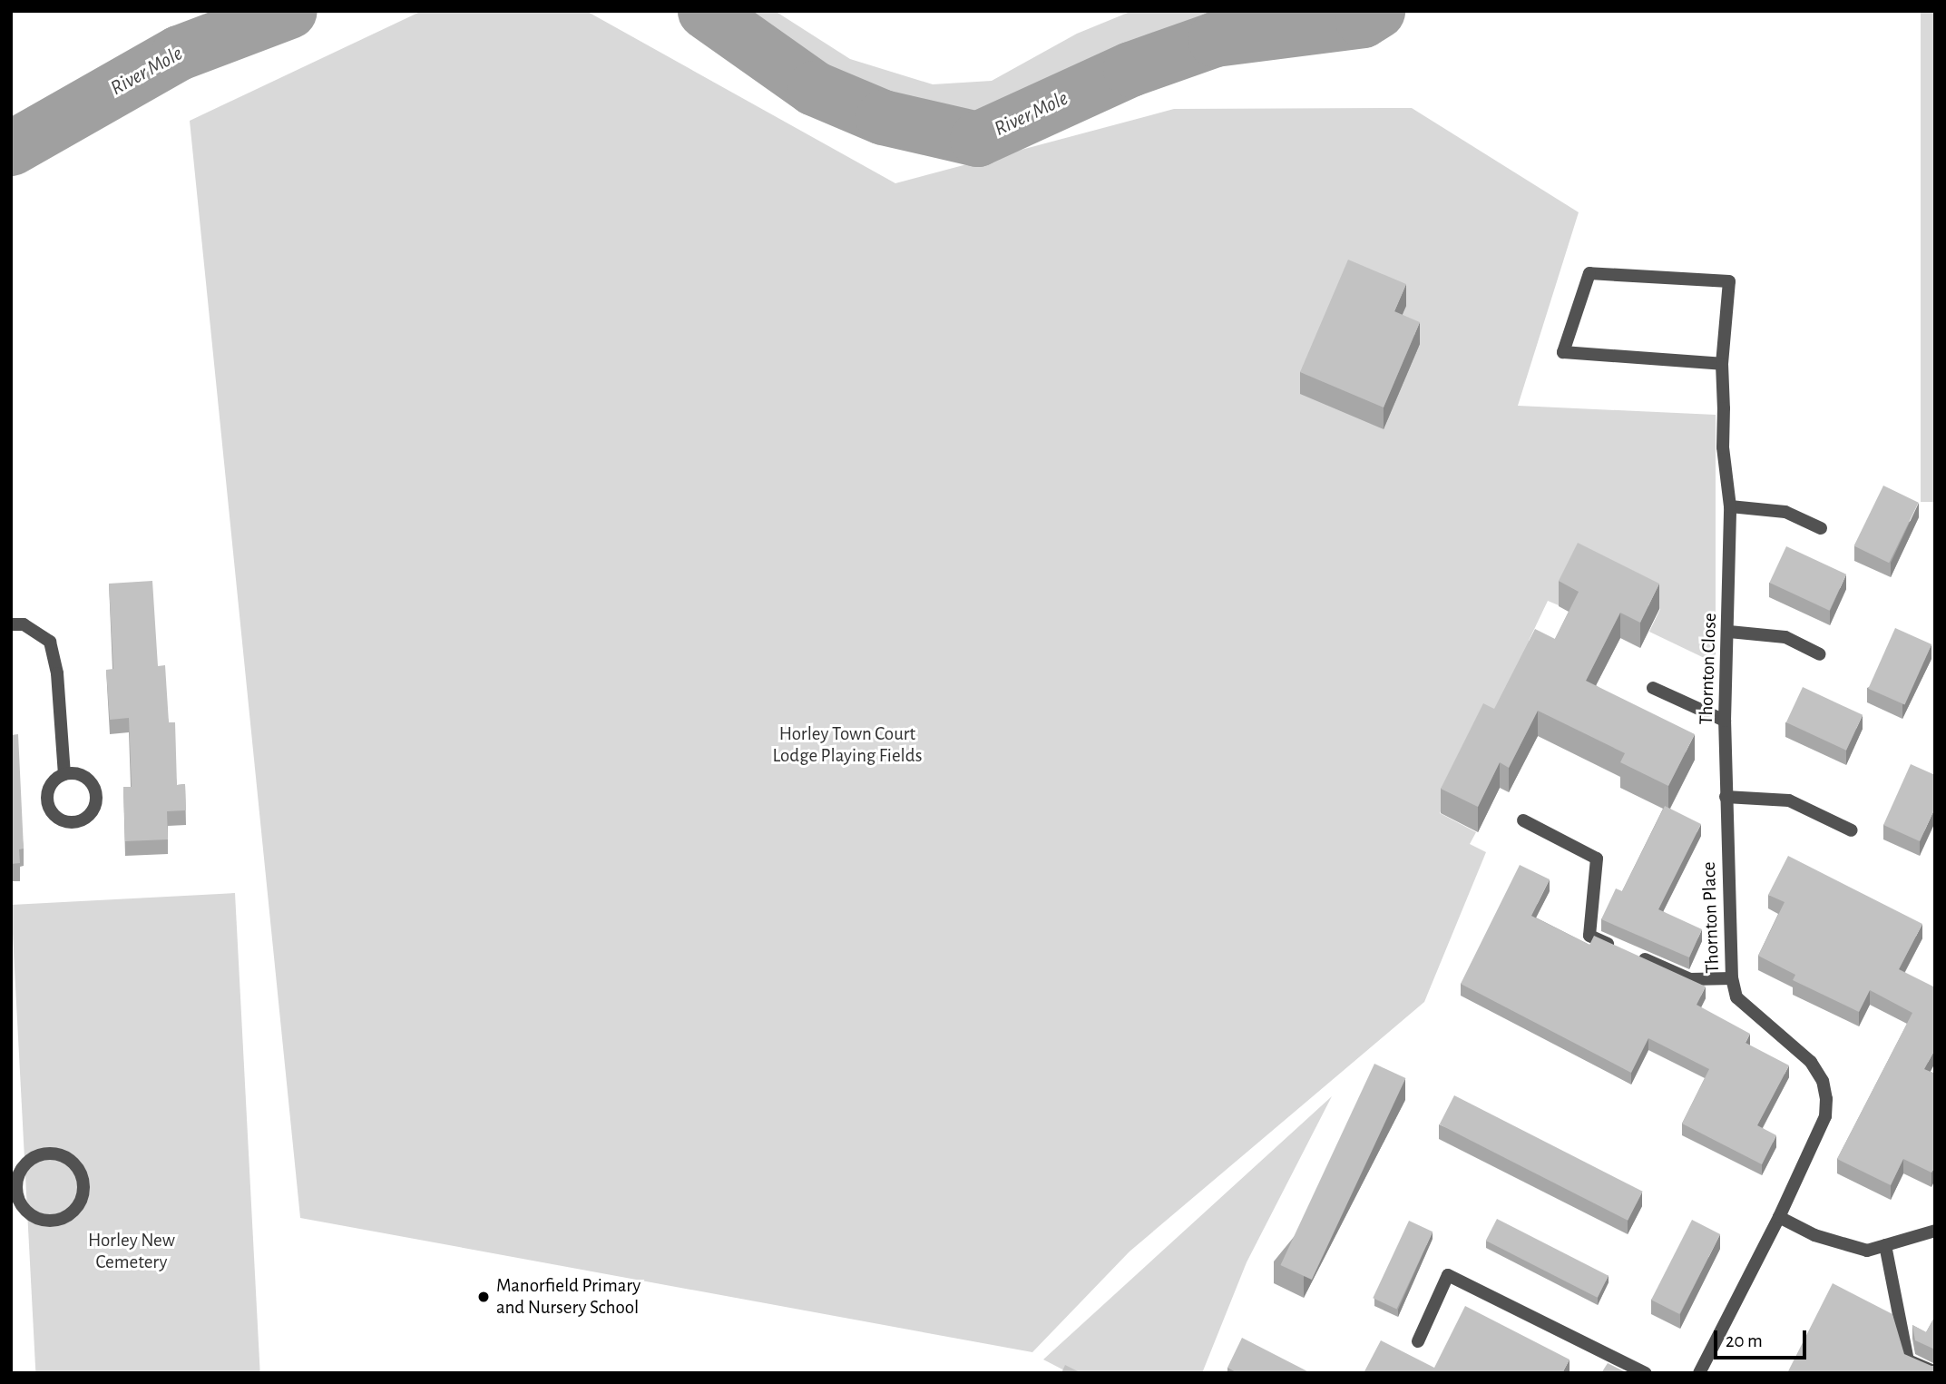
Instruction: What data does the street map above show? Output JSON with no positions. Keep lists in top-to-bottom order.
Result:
{
  "streets": {
    "street": ["Thornton Close", "Thornton Place"]
  },
  "crossings": [
    ["Thornton Close", "Thornton Place"]
  ],
  "water": ["River Mole"],
  "parks": ["Horley Town Court Lodge Playing Fields", "Horley New Cemetery"],
  "places": ["Manorfield Primary and Nursery School"],
  "scale_bar": "20 m"
}
